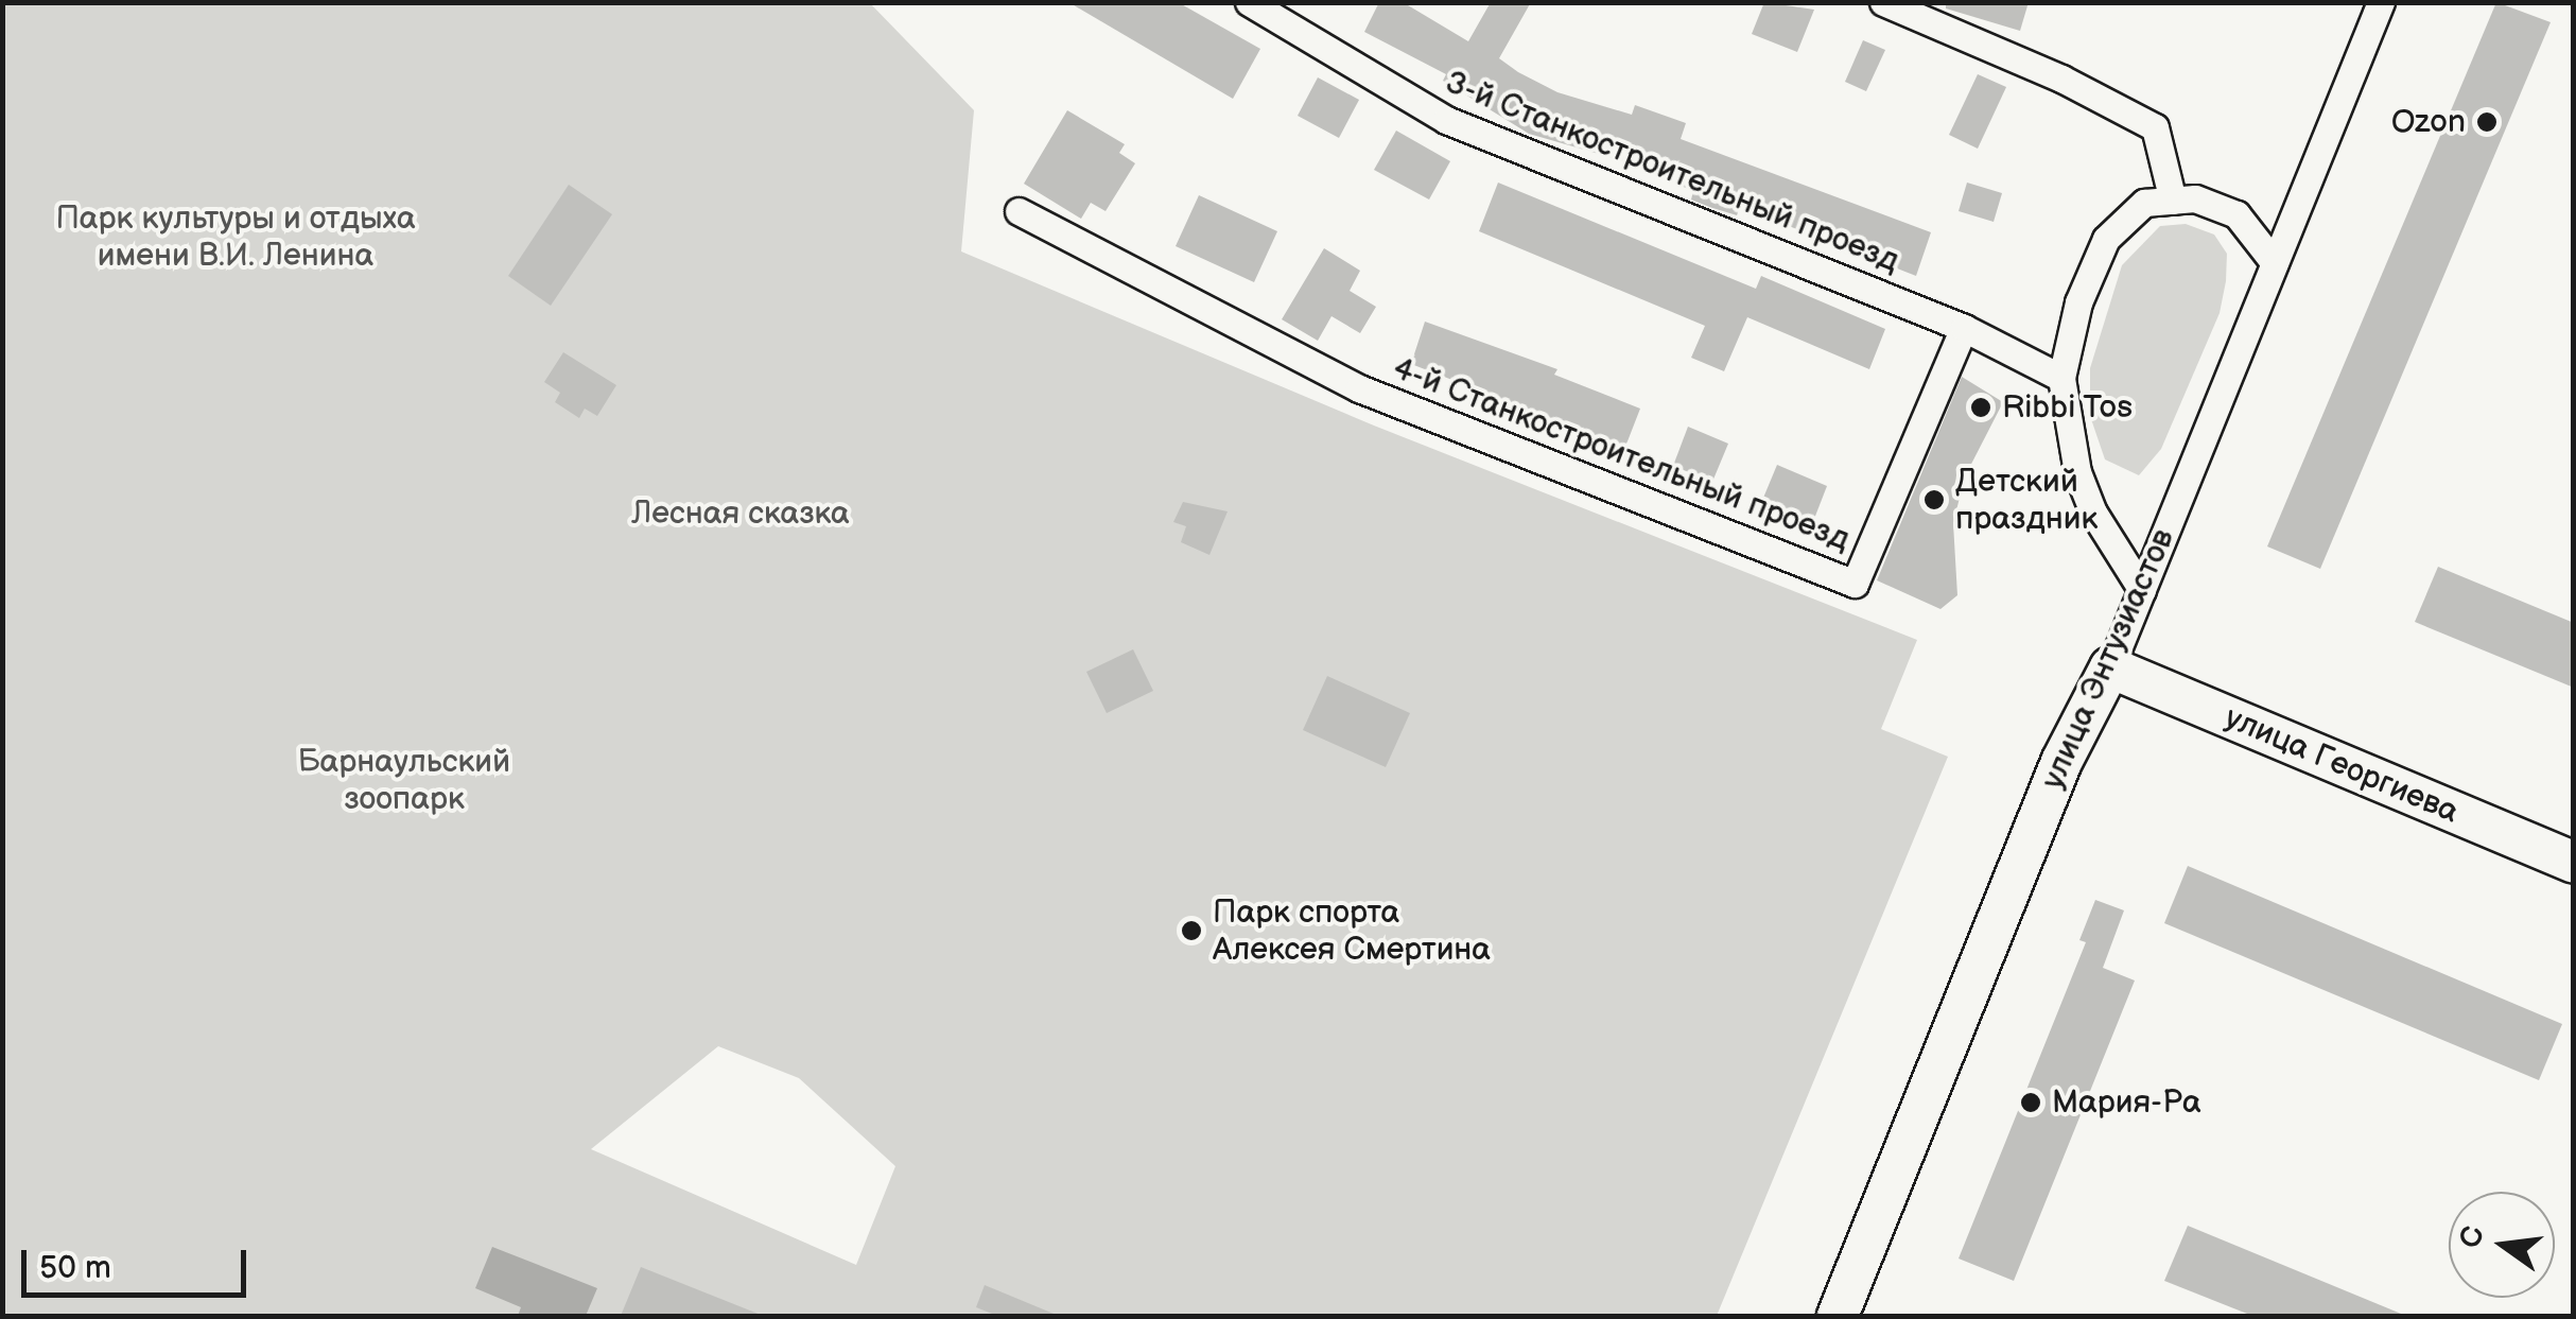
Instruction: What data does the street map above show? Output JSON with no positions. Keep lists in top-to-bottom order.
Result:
{
  "streets": {
    "street": [
      "3-й Станкостроительный проезд",
      "4-й Станкостроительный проезд",
      "улица Энтузиастов",
      "улица Георгиева"
    ]
  },
  "crossings": [
    ["3-й Станкостроительный проезд", "4-й Станкостроительный проезд"],
    ["улица Энтузиастов", "улица Георгиева"]
  ],
  "parks": ["Парк культуры и отдыха имени В.И. Ленина", "Лесная сказка", "Барнаульский зоопарк"],
  "places": [
    "Ozon",
    "Ribbi Tos",
    "Детский праздник",
    "Парк спорта Алексея Смертина",
    "Мария-Ра"
  ],
  "scale_bar": "50 m",
  "north": "left"
}
